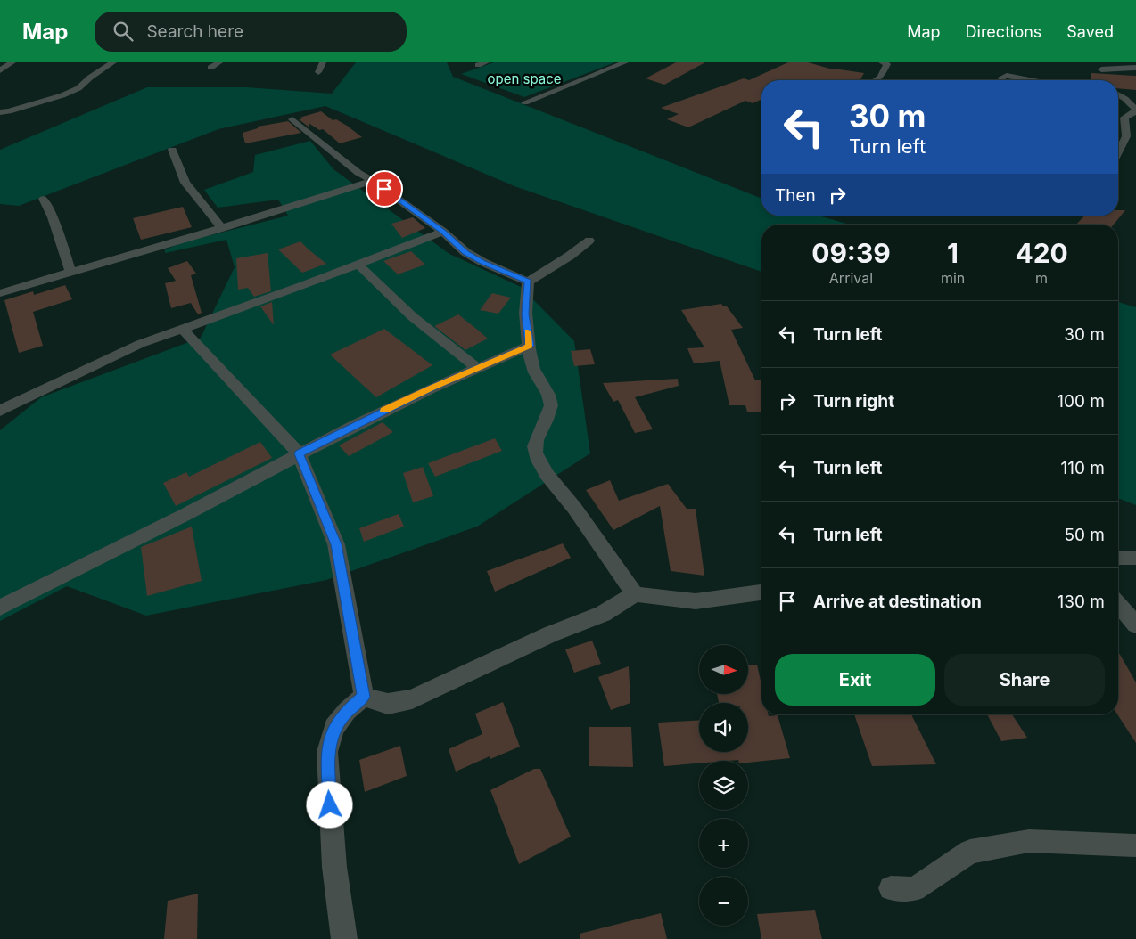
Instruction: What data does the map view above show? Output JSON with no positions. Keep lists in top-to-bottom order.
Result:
{
  "parks": ["open space"],
  "north": "right",
  "page": {
    "header": "Map",
    "search": "Search here",
    "nav": ["Map", "Directions", "Saved"],
    "turn": ["30 m", "Turn left"],
    "then": "Then",
    "eta": [
      "09:39",
      "Arrival",
      "1",
      "min",
      "420",
      "m"
    ],
    "list": [
      {
        "name": "Turn left",
        "value": "30 m"
      },
      {
        "name": "Turn right",
        "value": "100 m"
      },
      {
        "name": "Turn left",
        "value": "110 m"
      },
      {
        "name": "Turn left",
        "value": "50 m"
      },
      {
        "name": "Arrive at destination",
        "value": "130 m"
      }
    ],
    "map_buttons": ["+", "−"],
    "buttons": ["Exit", "Share"]
  }
}
